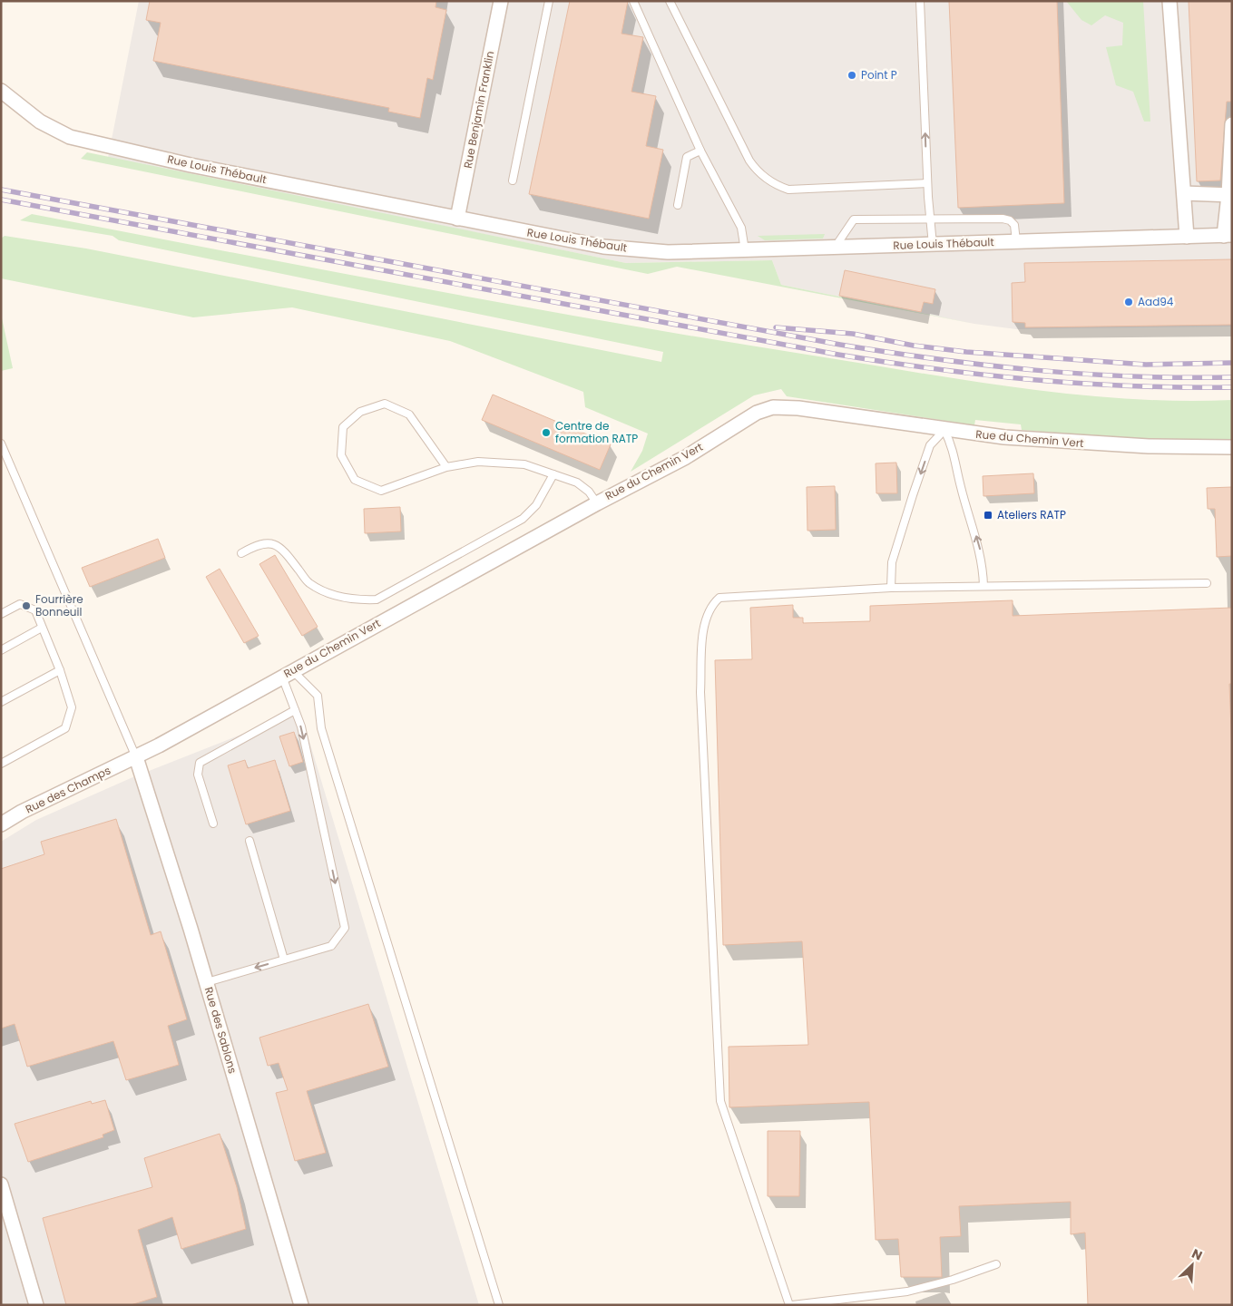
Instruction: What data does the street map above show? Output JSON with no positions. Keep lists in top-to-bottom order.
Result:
{
  "streets": {
    "street": [
      "Rue Benjamin Franklin",
      "Rue Louis Thébault",
      "Rue du Chemin Vert",
      "Rue des Champs",
      "Rue des Sablons"
    ]
  },
  "crossings": [
    ["Rue Benjamin Franklin", "Rue Louis Thébault"],
    ["Rue du Chemin Vert", "Rue des Champs"],
    ["Rue du Chemin Vert", "Rue des Sablons"],
    ["Rue des Champs", "Rue des Sablons"]
  ],
  "places": {
    "other": [
      "Point P",
      "Aad94",
      "Centre de formation RATP",
      "Fourrière Bonneuil"
    ],
    "transit": ["Ateliers RATP"]
  },
  "north": "top right"
}
